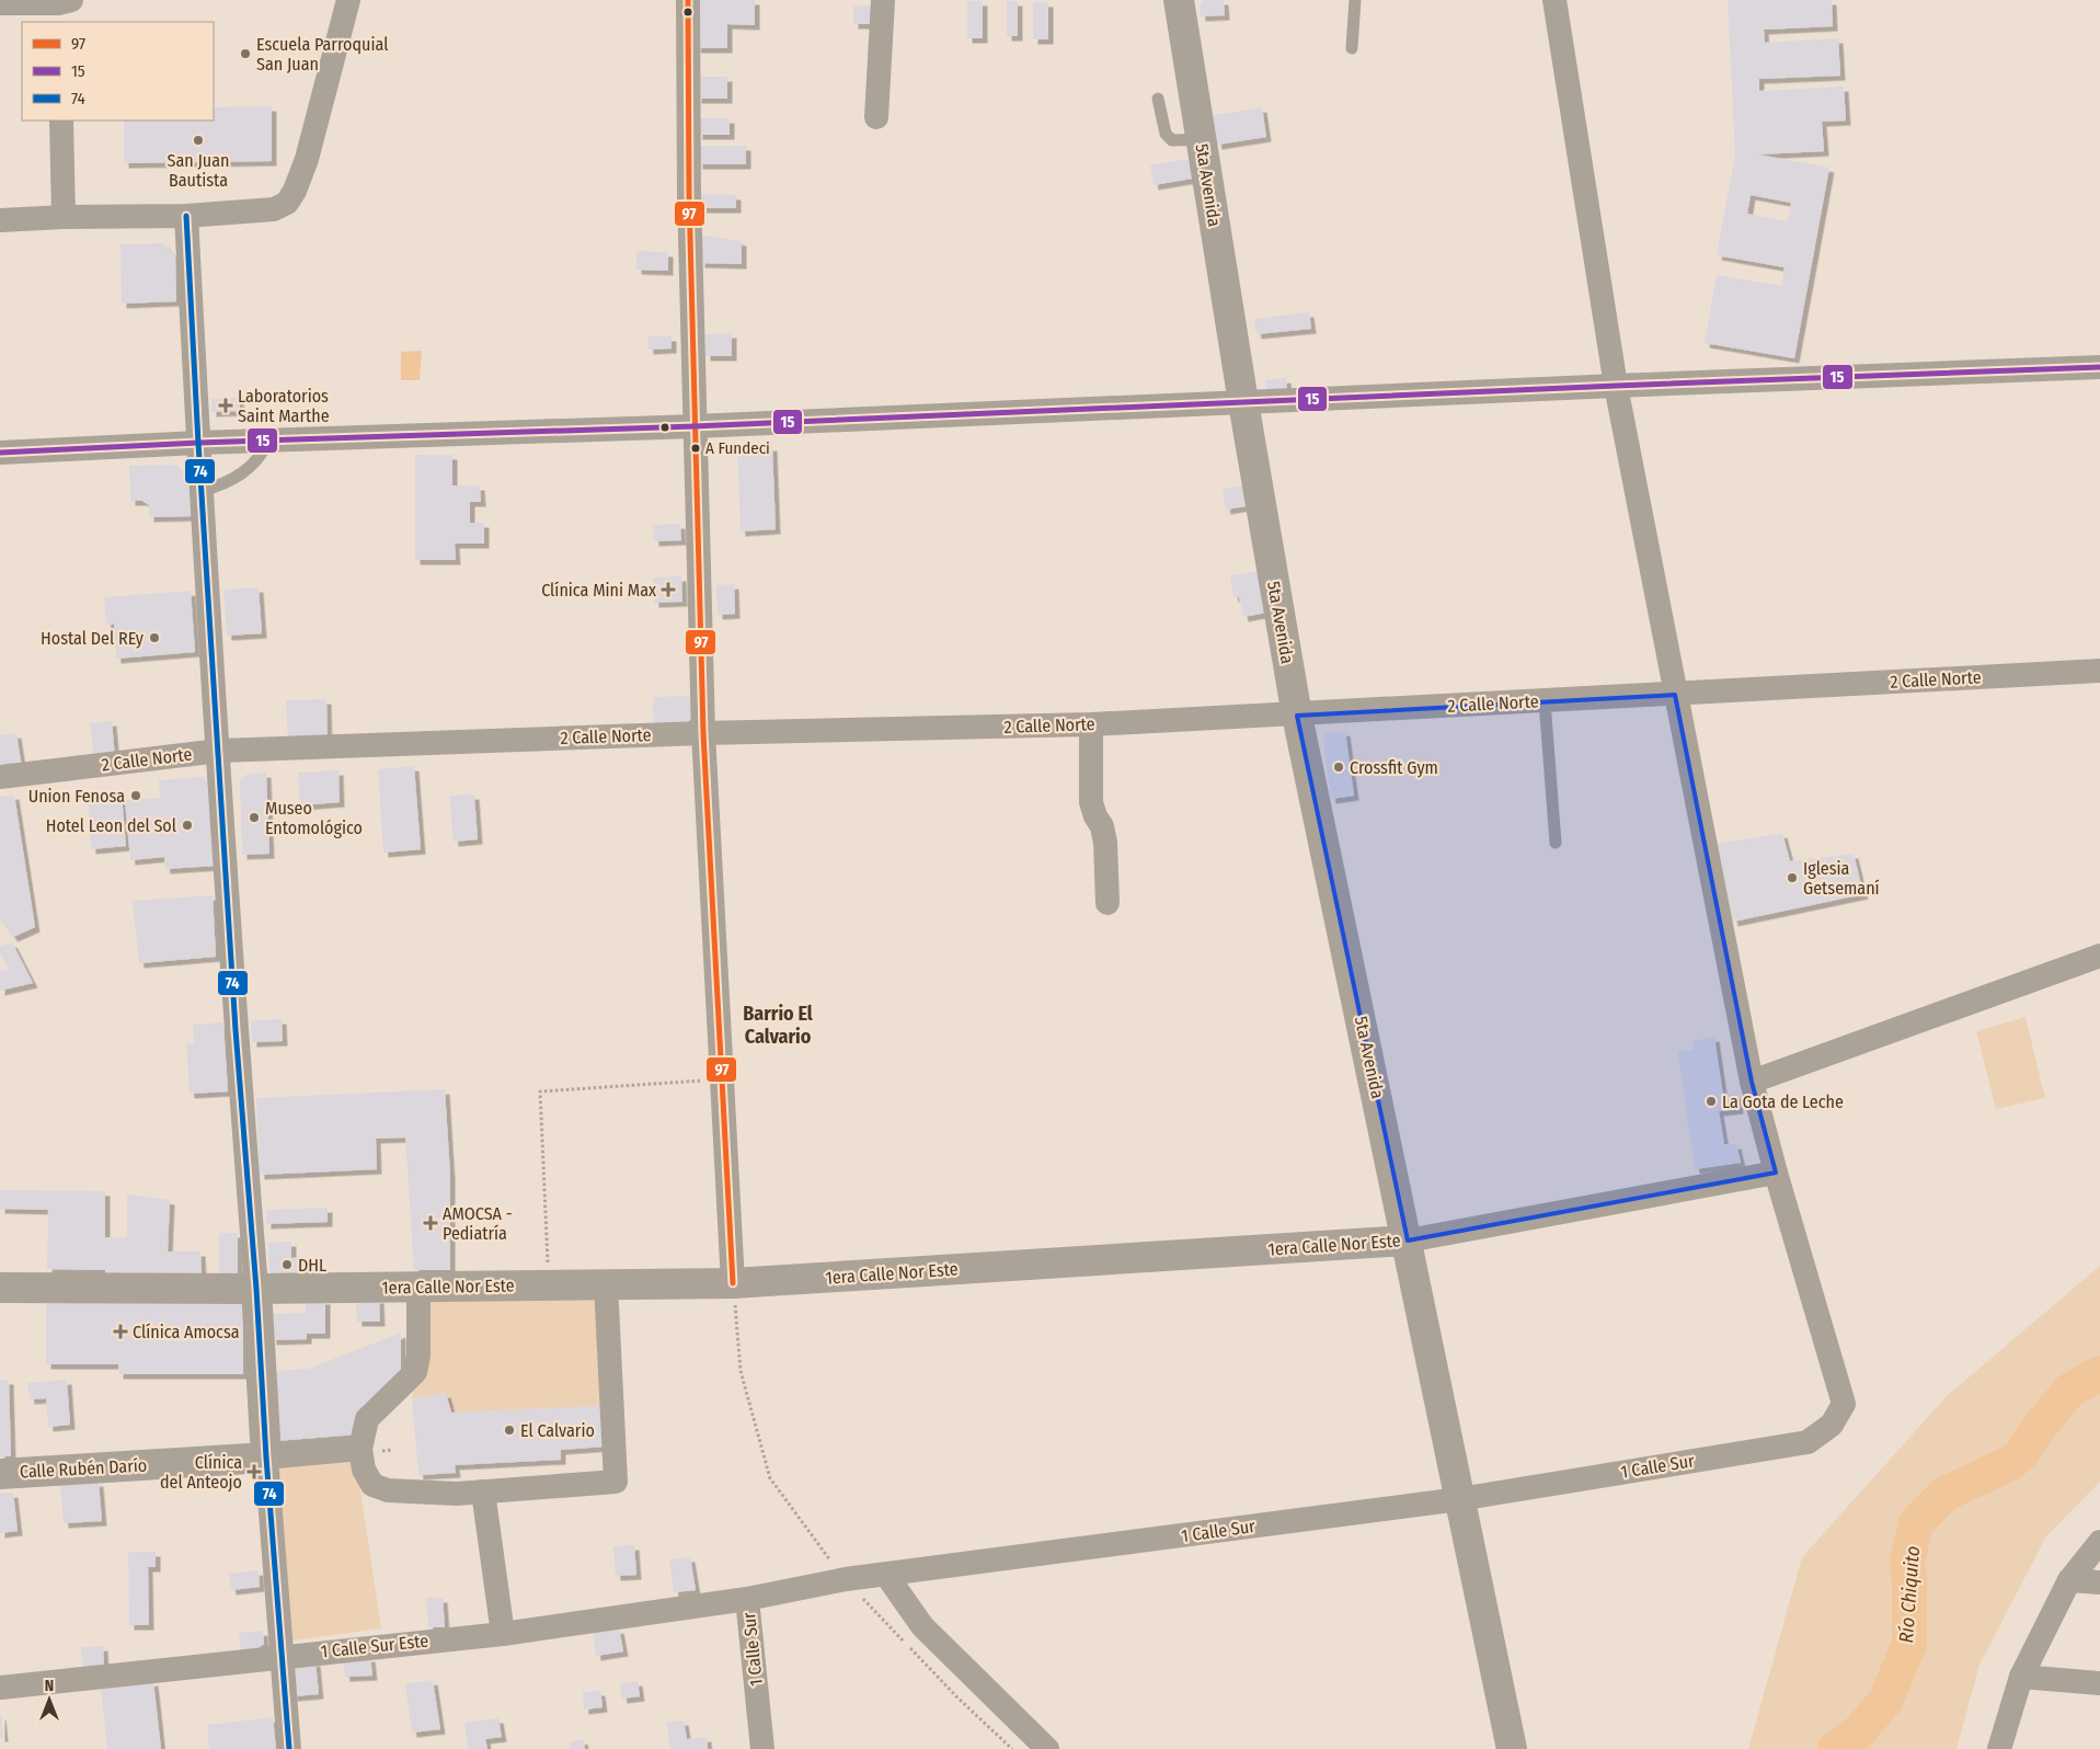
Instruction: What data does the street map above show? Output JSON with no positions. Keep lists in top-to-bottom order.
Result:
{
  "streets": {
    "street": [
      "5ta Avenida",
      "2 Calle Norte",
      "1era Calle Nor Este",
      "1 Calle Sur",
      "Calle Rubén Darío",
      "1 Calle Sur Este"
    ]
  },
  "crossings": [
    ["5ta Avenida", "2 Calle Norte"],
    ["5ta Avenida", "1era Calle Nor Este"],
    ["5ta Avenida", "1 Calle Sur"],
    ["1era Calle Nor Este", "1 Calle Sur"],
    ["1 Calle Sur", "1 Calle Sur Este"]
  ],
  "districts": ["Barrio El Calvario"],
  "water": ["Río Chiquito"],
  "places": {
    "other": [
      "Escuela Parroquial San Juan",
      "San Juan Bautista",
      "A Fundeci",
      "Hostal Del REy",
      "Crossfit Gym",
      "Union Fenosa",
      "Museo Entomológico",
      "Hotel Leon del Sol",
      "Iglesia Getsemaní",
      "La Gota de Leche",
      "DHL",
      "El Calvario"
    ],
    "health": [
      "Laboratorios Saint Marthe",
      "Clínica Mini Max",
      "AMOCSA - Pediatría",
      "Clínica Amocsa",
      "Clínica del Anteojo"
    ]
  },
  "lines": ["transit line 97", "transit line 74", "transit line 15"],
  "legend": ["97", "15", "74"],
  "north": "top"
}
